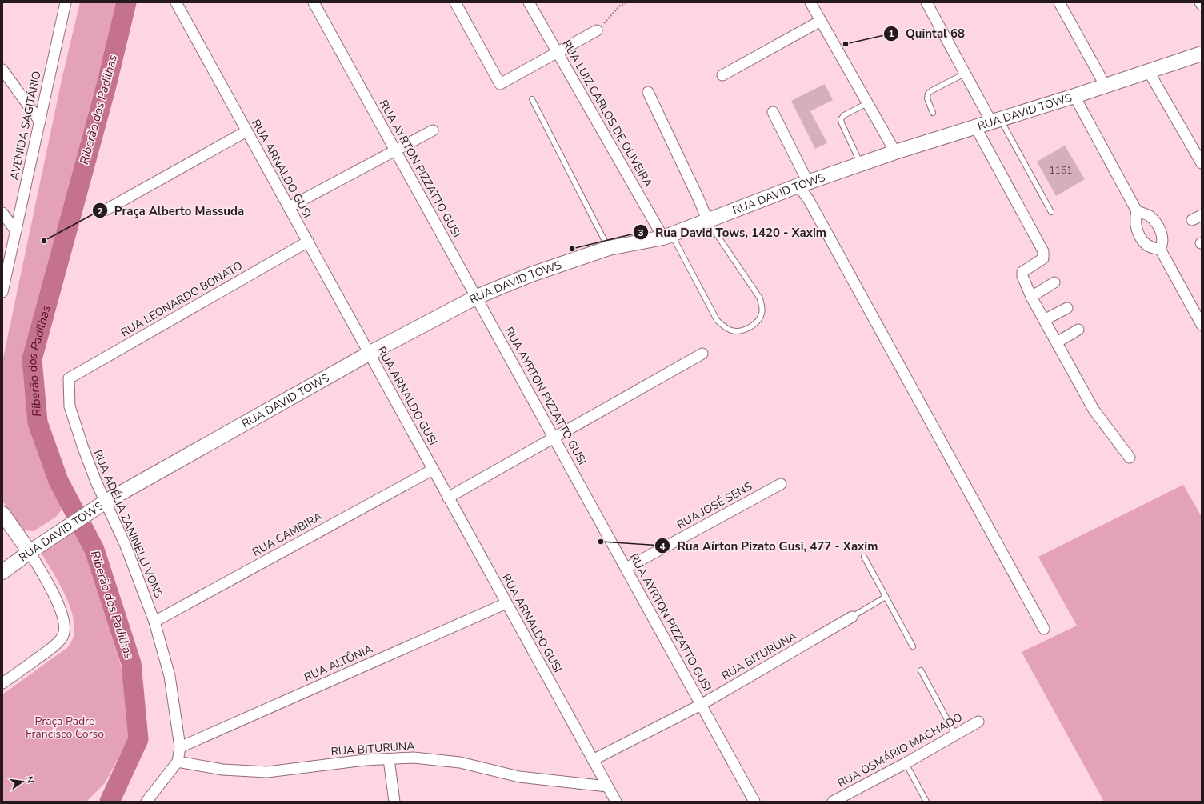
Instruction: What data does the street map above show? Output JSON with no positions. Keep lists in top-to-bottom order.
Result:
{
  "streets": {
    "street": [
      "RUA DAVID TOWS",
      "RUA LUIZ CARLOS DE OLIVEIRA",
      "AVENIDA SAGITÁRIO",
      "RUA ARNALDO GUSI",
      "RUA AYRTON PIZZATTO GUSI",
      "RUA LEONARDO BONATO",
      "RUA JOSÉ SENS",
      "RUA ADÉLIA ZANINELLI VONS",
      "RUA CAMBIRA",
      "RUA BITURUNA",
      "RUA ALTÔNIA",
      "RUA OSMÁRIO MACHADO"
    ]
  },
  "crossings": [
    ["RUA DAVID TOWS", "RUA LUIZ CARLOS DE OLIVEIRA"],
    ["RUA DAVID TOWS", "RUA ARNALDO GUSI"],
    ["RUA DAVID TOWS", "RUA AYRTON PIZZATTO GUSI"],
    ["RUA DAVID TOWS", "RUA ADÉLIA ZANINELLI VONS"],
    ["RUA ARNALDO GUSI", "RUA LEONARDO BONATO"],
    ["RUA ARNALDO GUSI", "RUA CAMBIRA"],
    ["RUA ARNALDO GUSI", "RUA BITURUNA"],
    ["RUA ARNALDO GUSI", "RUA ALTÔNIA"],
    ["RUA AYRTON PIZZATTO GUSI", "RUA JOSÉ SENS"],
    ["RUA AYRTON PIZZATTO GUSI", "RUA BITURUNA"],
    ["RUA LEONARDO BONATO", "RUA ADÉLIA ZANINELLI VONS"],
    ["RUA ADÉLIA ZANINELLI VONS", "RUA CAMBIRA"],
    ["RUA ADÉLIA ZANINELLI VONS", "RUA BITURUNA"],
    ["RUA ADÉLIA ZANINELLI VONS", "RUA ALTÔNIA"]
  ],
  "water": ["Riberão dos Padilhas"],
  "parks": ["Praça Padre Francisco Corso"],
  "places": [
    "Quintal 68",
    "Praça Alberto Massuda",
    "Rua David Tows, 1420 - Xaxim",
    "Rua Aírton Pizato Gusi, 477 - Xaxim"
  ],
  "house_numbers": ["1161"],
  "north": "right"
}
